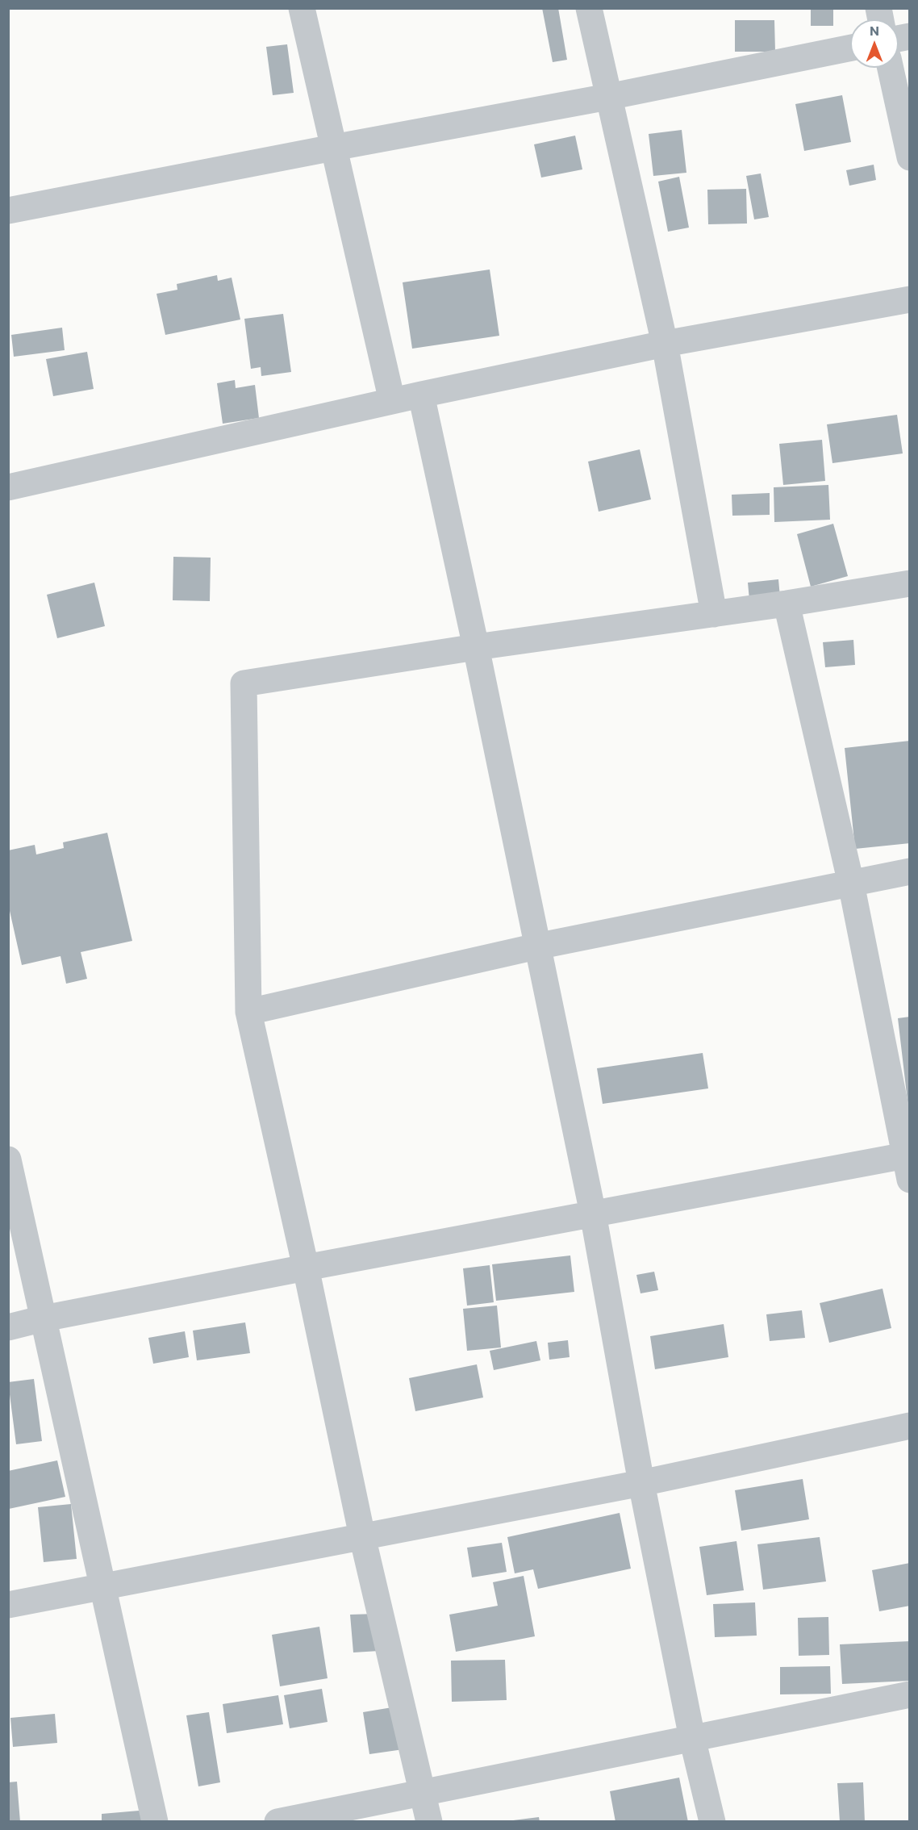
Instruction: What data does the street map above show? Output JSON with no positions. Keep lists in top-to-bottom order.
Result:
{
  "north": "top"
}
